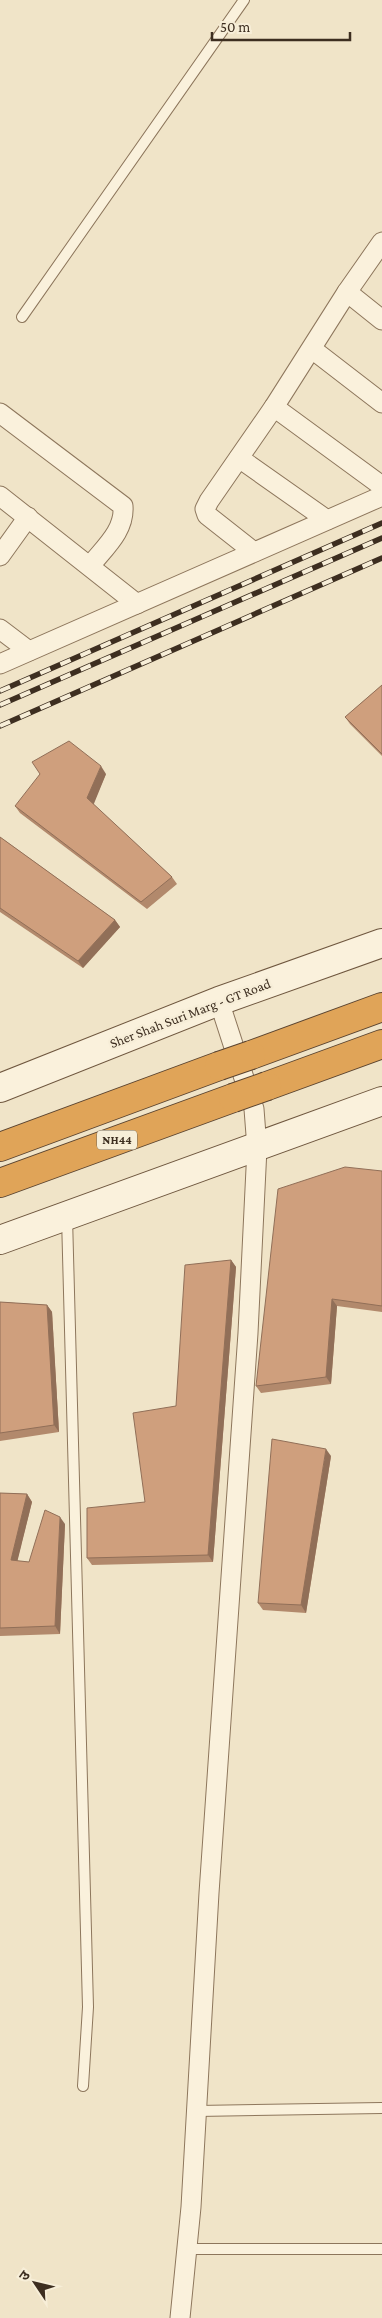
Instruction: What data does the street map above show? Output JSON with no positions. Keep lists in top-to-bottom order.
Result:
{
  "streets": {
    "highway": ["NH44"],
    "street": ["Sher Shah Suri Marg - GT Road"]
  },
  "scale_bar": "50 m",
  "north": "top left"
}
